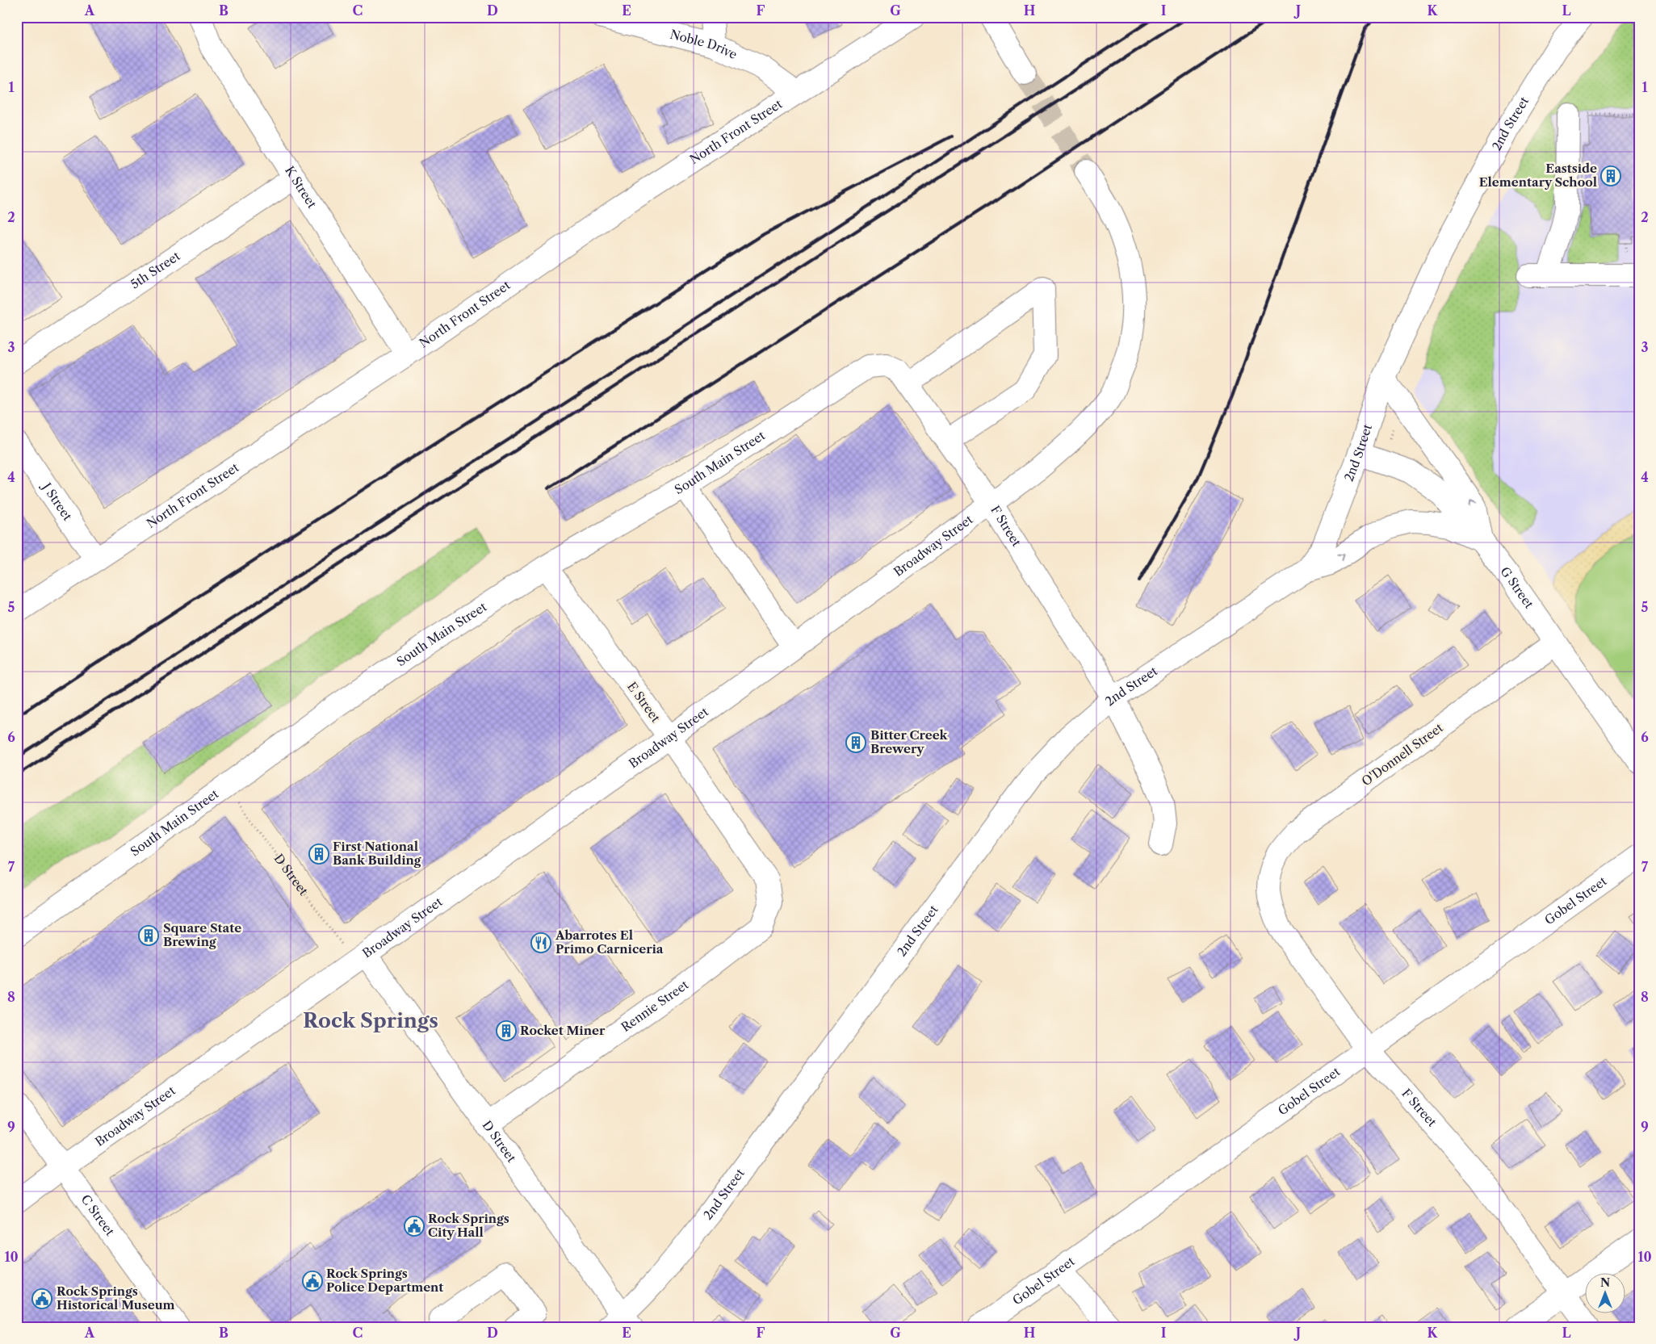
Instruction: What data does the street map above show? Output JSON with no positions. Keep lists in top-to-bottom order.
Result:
{
  "streets": {
    "street": [
      "Noble Drive",
      "2nd Street",
      "North Front Street",
      "K Street",
      "5th Street",
      "South Main Street",
      "J Street",
      "F Street",
      "Broadway Street",
      "G Street",
      "E Street",
      "O'Donnell Street",
      "D Street",
      "Gobel Street",
      "Rennie Street",
      "C Street"
    ]
  },
  "crossings": [
    ["Noble Drive", "North Front Street"],
    ["2nd Street", "F Street"],
    ["2nd Street", "G Street"],
    ["2nd Street", "D Street"],
    ["North Front Street", "K Street"],
    ["North Front Street", "J Street"],
    ["K Street", "5th Street"],
    ["South Main Street", "F Street"],
    ["South Main Street", "E Street"],
    ["South Main Street", "D Street"],
    ["F Street", "Broadway Street"],
    ["F Street", "O'Donnell Street"],
    ["F Street", "Gobel Street"],
    ["Broadway Street", "E Street"],
    ["Broadway Street", "D Street"],
    ["Broadway Street", "C Street"],
    ["G Street", "O'Donnell Street"],
    ["E Street", "Rennie Street"],
    ["D Street", "Rennie Street"]
  ],
  "districts": ["Rock Springs"],
  "places": {
    "building": [
      "Eastside Elementary School",
      "Bitter Creek Brewery",
      "First National Bank Building",
      "Square State Brewing",
      "Rocket Miner"
    ],
    "restaurant": ["Abarrotes El Primo Carniceria"],
    "public building": ["Rock Springs City Hall", "Rock Springs Police Department", "Rock Springs Historical Museum"]
  },
  "north": "top",
  "grid": {
    "columns": [
      "A",
      "B",
      "C",
      "D",
      "E",
      "F",
      "G",
      "H",
      "I",
      "J",
      "K",
      "L"
    ],
    "rows": [
      "1",
      "2",
      "3",
      "4",
      "5",
      "6",
      "7",
      "8",
      "9",
      "10"
    ]
  }
}
